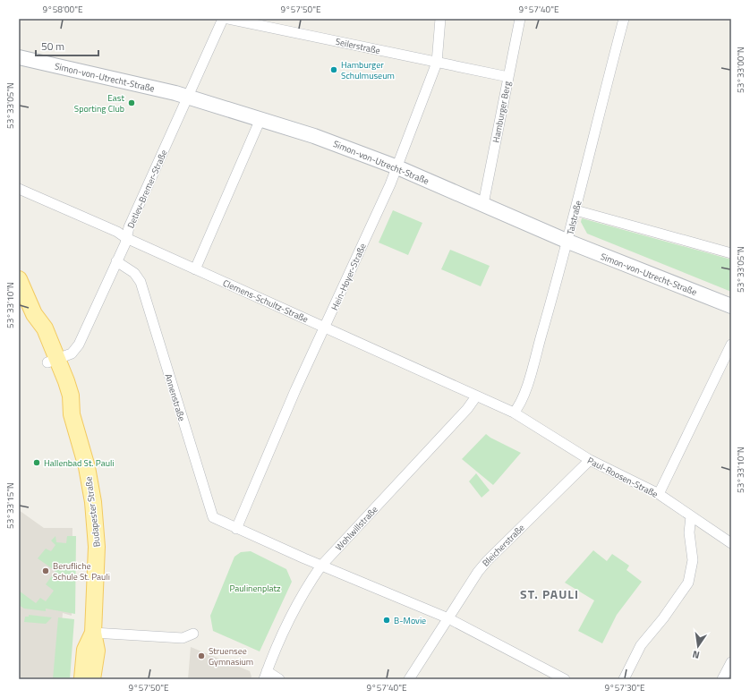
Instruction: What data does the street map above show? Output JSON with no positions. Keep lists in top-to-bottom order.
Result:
{
  "streets": {
    "main road": ["Simon-von-Utrecht-Straße", "Budapester Straße"],
    "street": [
      "Seilerstraße",
      "Hamburger Berg",
      "Detlev-Bremer-Straße",
      "Talstraße",
      "Hein-Hoyer-Straße",
      "Clemens-Schultz-Straße",
      "Annenstraße",
      "Paul-Roosen-Straße",
      "Wohlwillstraße",
      "Bleicherstraße"
    ]
  },
  "crossings": [
    ["Seilerstraße", "Hamburger Berg"],
    ["Seilerstraße", "Hein-Hoyer-Straße"],
    ["Simon-von-Utrecht-Straße", "Hamburger Berg"],
    ["Simon-von-Utrecht-Straße", "Detlev-Bremer-Straße"],
    ["Simon-von-Utrecht-Straße", "Talstraße"],
    ["Simon-von-Utrecht-Straße", "Hein-Hoyer-Straße"],
    ["Detlev-Bremer-Straße", "Clemens-Schultz-Straße"],
    ["Detlev-Bremer-Straße", "Annenstraße"],
    ["Detlev-Bremer-Straße", "Budapester Straße"],
    ["Talstraße", "Clemens-Schultz-Straße"],
    ["Talstraße", "Paul-Roosen-Straße"],
    ["Hein-Hoyer-Straße", "Clemens-Schultz-Straße"],
    ["Hein-Hoyer-Straße", "Annenstraße"],
    ["Clemens-Schultz-Straße", "Paul-Roosen-Straße"],
    ["Clemens-Schultz-Straße", "Wohlwillstraße"],
    ["Paul-Roosen-Straße", "Bleicherstraße"]
  ],
  "districts": ["ST. PAULI"],
  "parks": ["Paulinenplatz"],
  "places": [
    "Hamburger Schulmuseum",
    "East Sporting Club",
    "Hallenbad St. Pauli",
    "Berufliche Schule St. Pauli",
    "B-Movie",
    "Struensee Gymnasium"
  ],
  "scale_bar": "50 m",
  "north": "bottom",
  "coordinates": [
    "9°58'00\"E",
    "9°57'50\"E",
    "9°57'40\"E",
    "53°33'00\"N",
    "53°33'05\"N",
    "53°33'10\"N",
    "53°33'15\"N",
    "9°57'30\"E"
  ]
}
